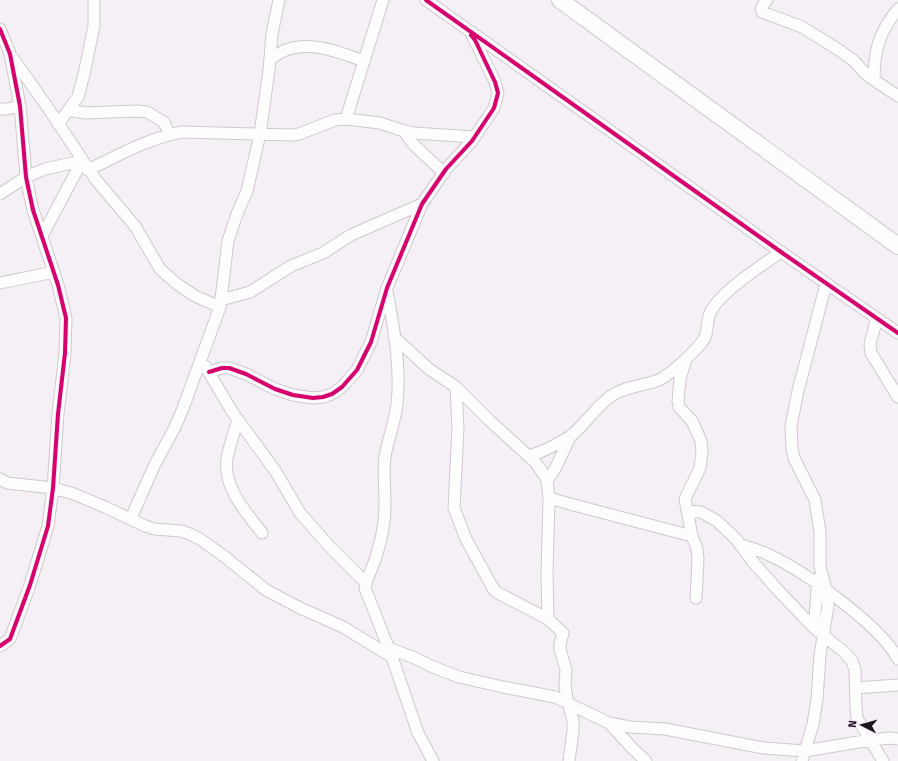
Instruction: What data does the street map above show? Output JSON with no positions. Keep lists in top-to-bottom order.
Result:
{
  "north": "left"
}
